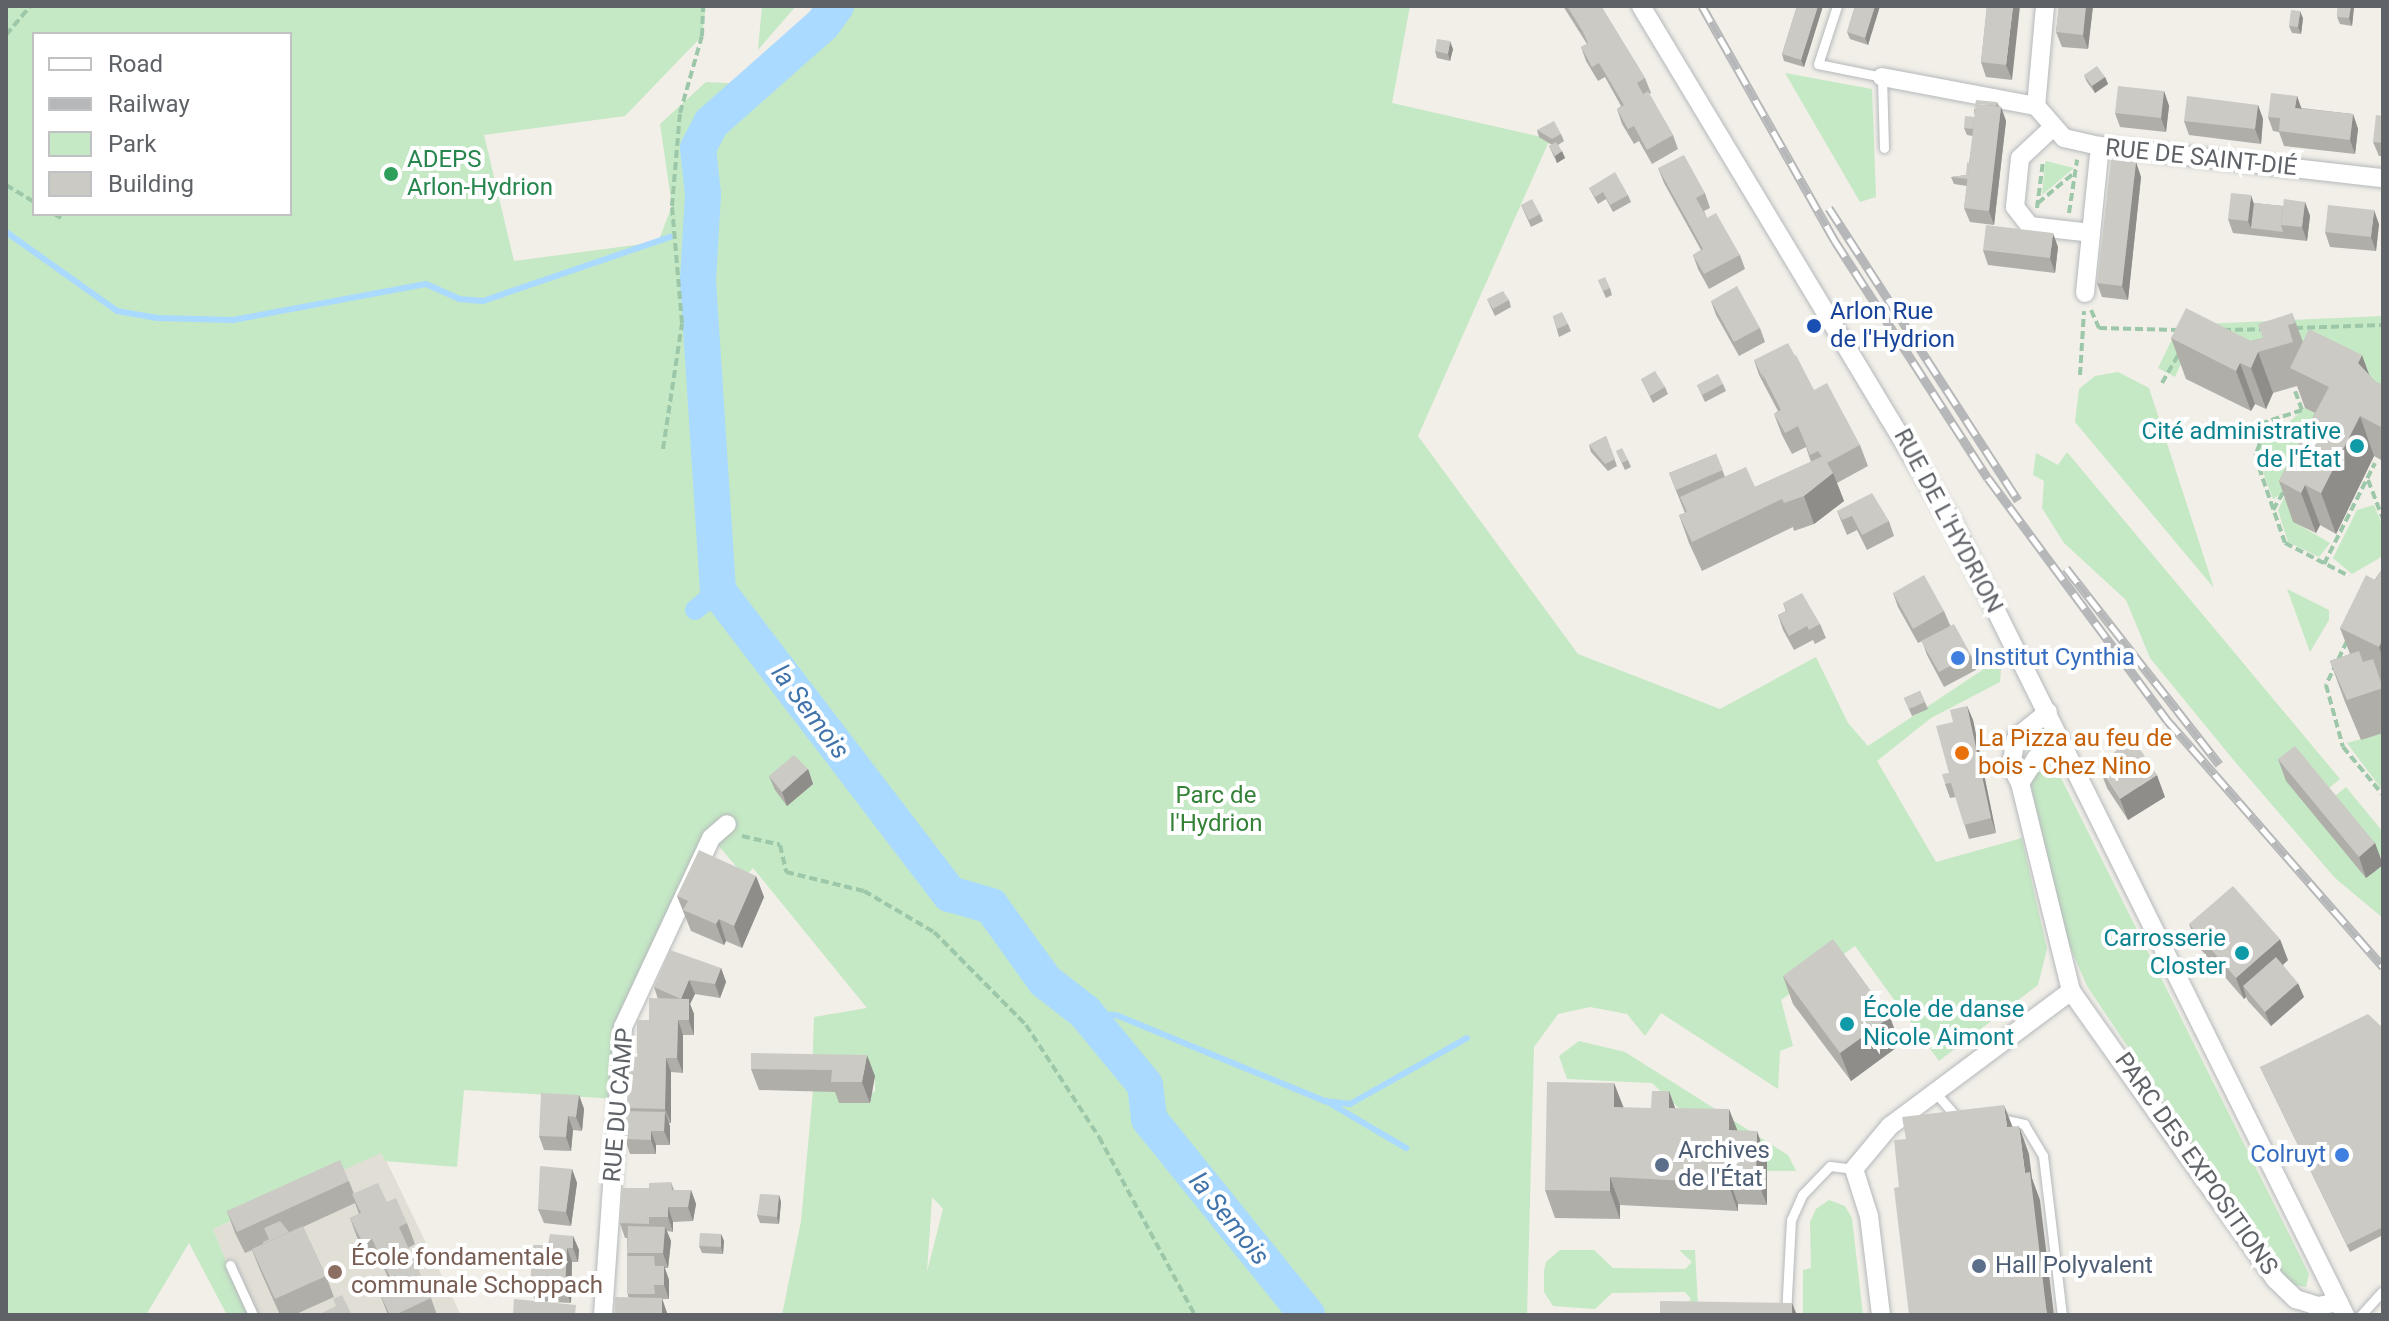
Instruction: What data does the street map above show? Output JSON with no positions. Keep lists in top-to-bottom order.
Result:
{
  "streets": {
    "street": [
      "RUE DE SAINT-DIÉ",
      "RUE DE L'HYDRION",
      "RUE DU CAMP",
      "PARC DES EXPOSITIONS"
    ]
  },
  "crossings": [
    ["RUE DE L'HYDRION", "PARC DES EXPOSITIONS"]
  ],
  "water": ["la Semois"],
  "parks": ["Parc de l'Hydrion"],
  "places": [
    "ADEPS Arlon-Hydrion",
    "Arlon Rue de l'Hydrion",
    "Cité administrative de l'État",
    "Institut Cynthia",
    "La Pizza au feu de bois - Chez Nino",
    "Carrosserie Closter",
    "École de danse Nicole Aimont",
    "Colruyt",
    "Archives de l'État",
    "Hall Polyvalent",
    "École fondamentale communale Schoppach"
  ],
  "legend": [
    "Road",
    "Railway",
    "Park",
    "Building"
  ]
}
